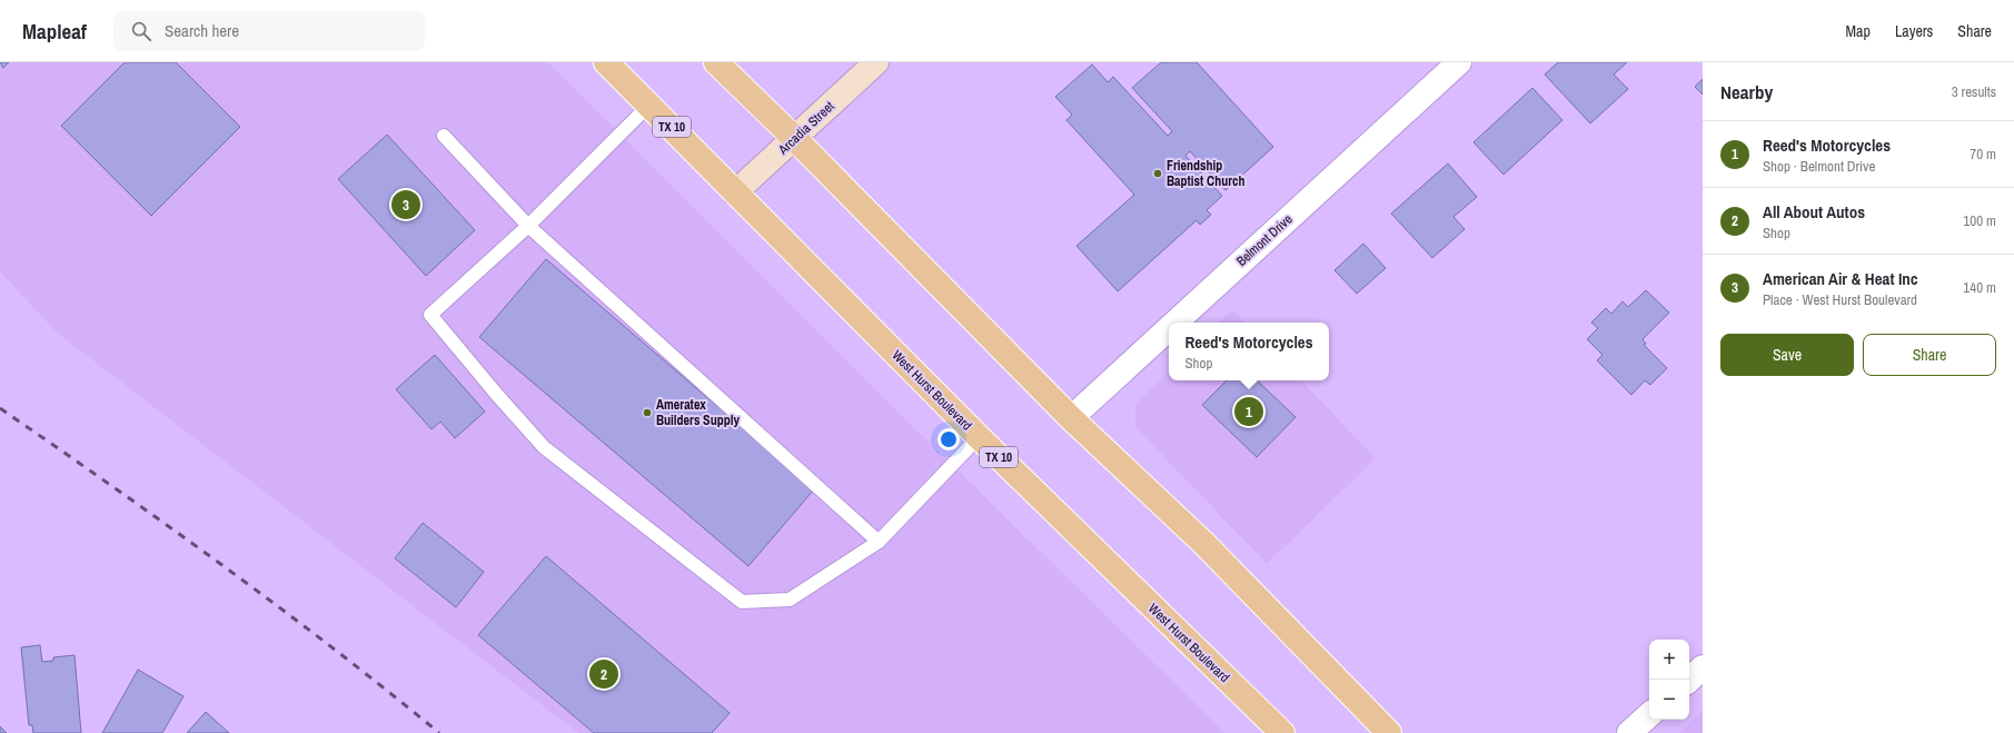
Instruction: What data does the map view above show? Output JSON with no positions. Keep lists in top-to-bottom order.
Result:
{
  "streets": {
    "main road": ["TX 10", "West Hurst Boulevard"],
    "street": ["Arcadia Street", "Belmont Drive"]
  },
  "crossings": [
    ["Arcadia Street", "West Hurst Boulevard"]
  ],
  "places": ["Friendship Baptist Church", "Ameratex Builders Supply"],
  "page": {
    "header": "Mapleaf",
    "search": "Search here",
    "nav": ["Map", "Layers", "Share"],
    "heading": ["Nearby", "3 results"],
    "list": [
      {
        "mark": "1",
        "name": "Reed's Motorcycles",
        "note": "Shop · Belmont Drive",
        "value": "70 m"
      },
      {
        "mark": "2",
        "name": "All About Autos",
        "note": "Shop",
        "value": "100 m"
      },
      {
        "mark": "3",
        "name": "American Air & Heat Inc",
        "note": "Place · West Hurst Boulevard",
        "value": "140 m"
      }
    ],
    "pins": ["3", "1", "2"],
    "buttons": ["Save", "Share"],
    "popup": ["Reed's Motorcycles", "Shop"],
    "map_buttons": ["+", "−"]
  }
}
